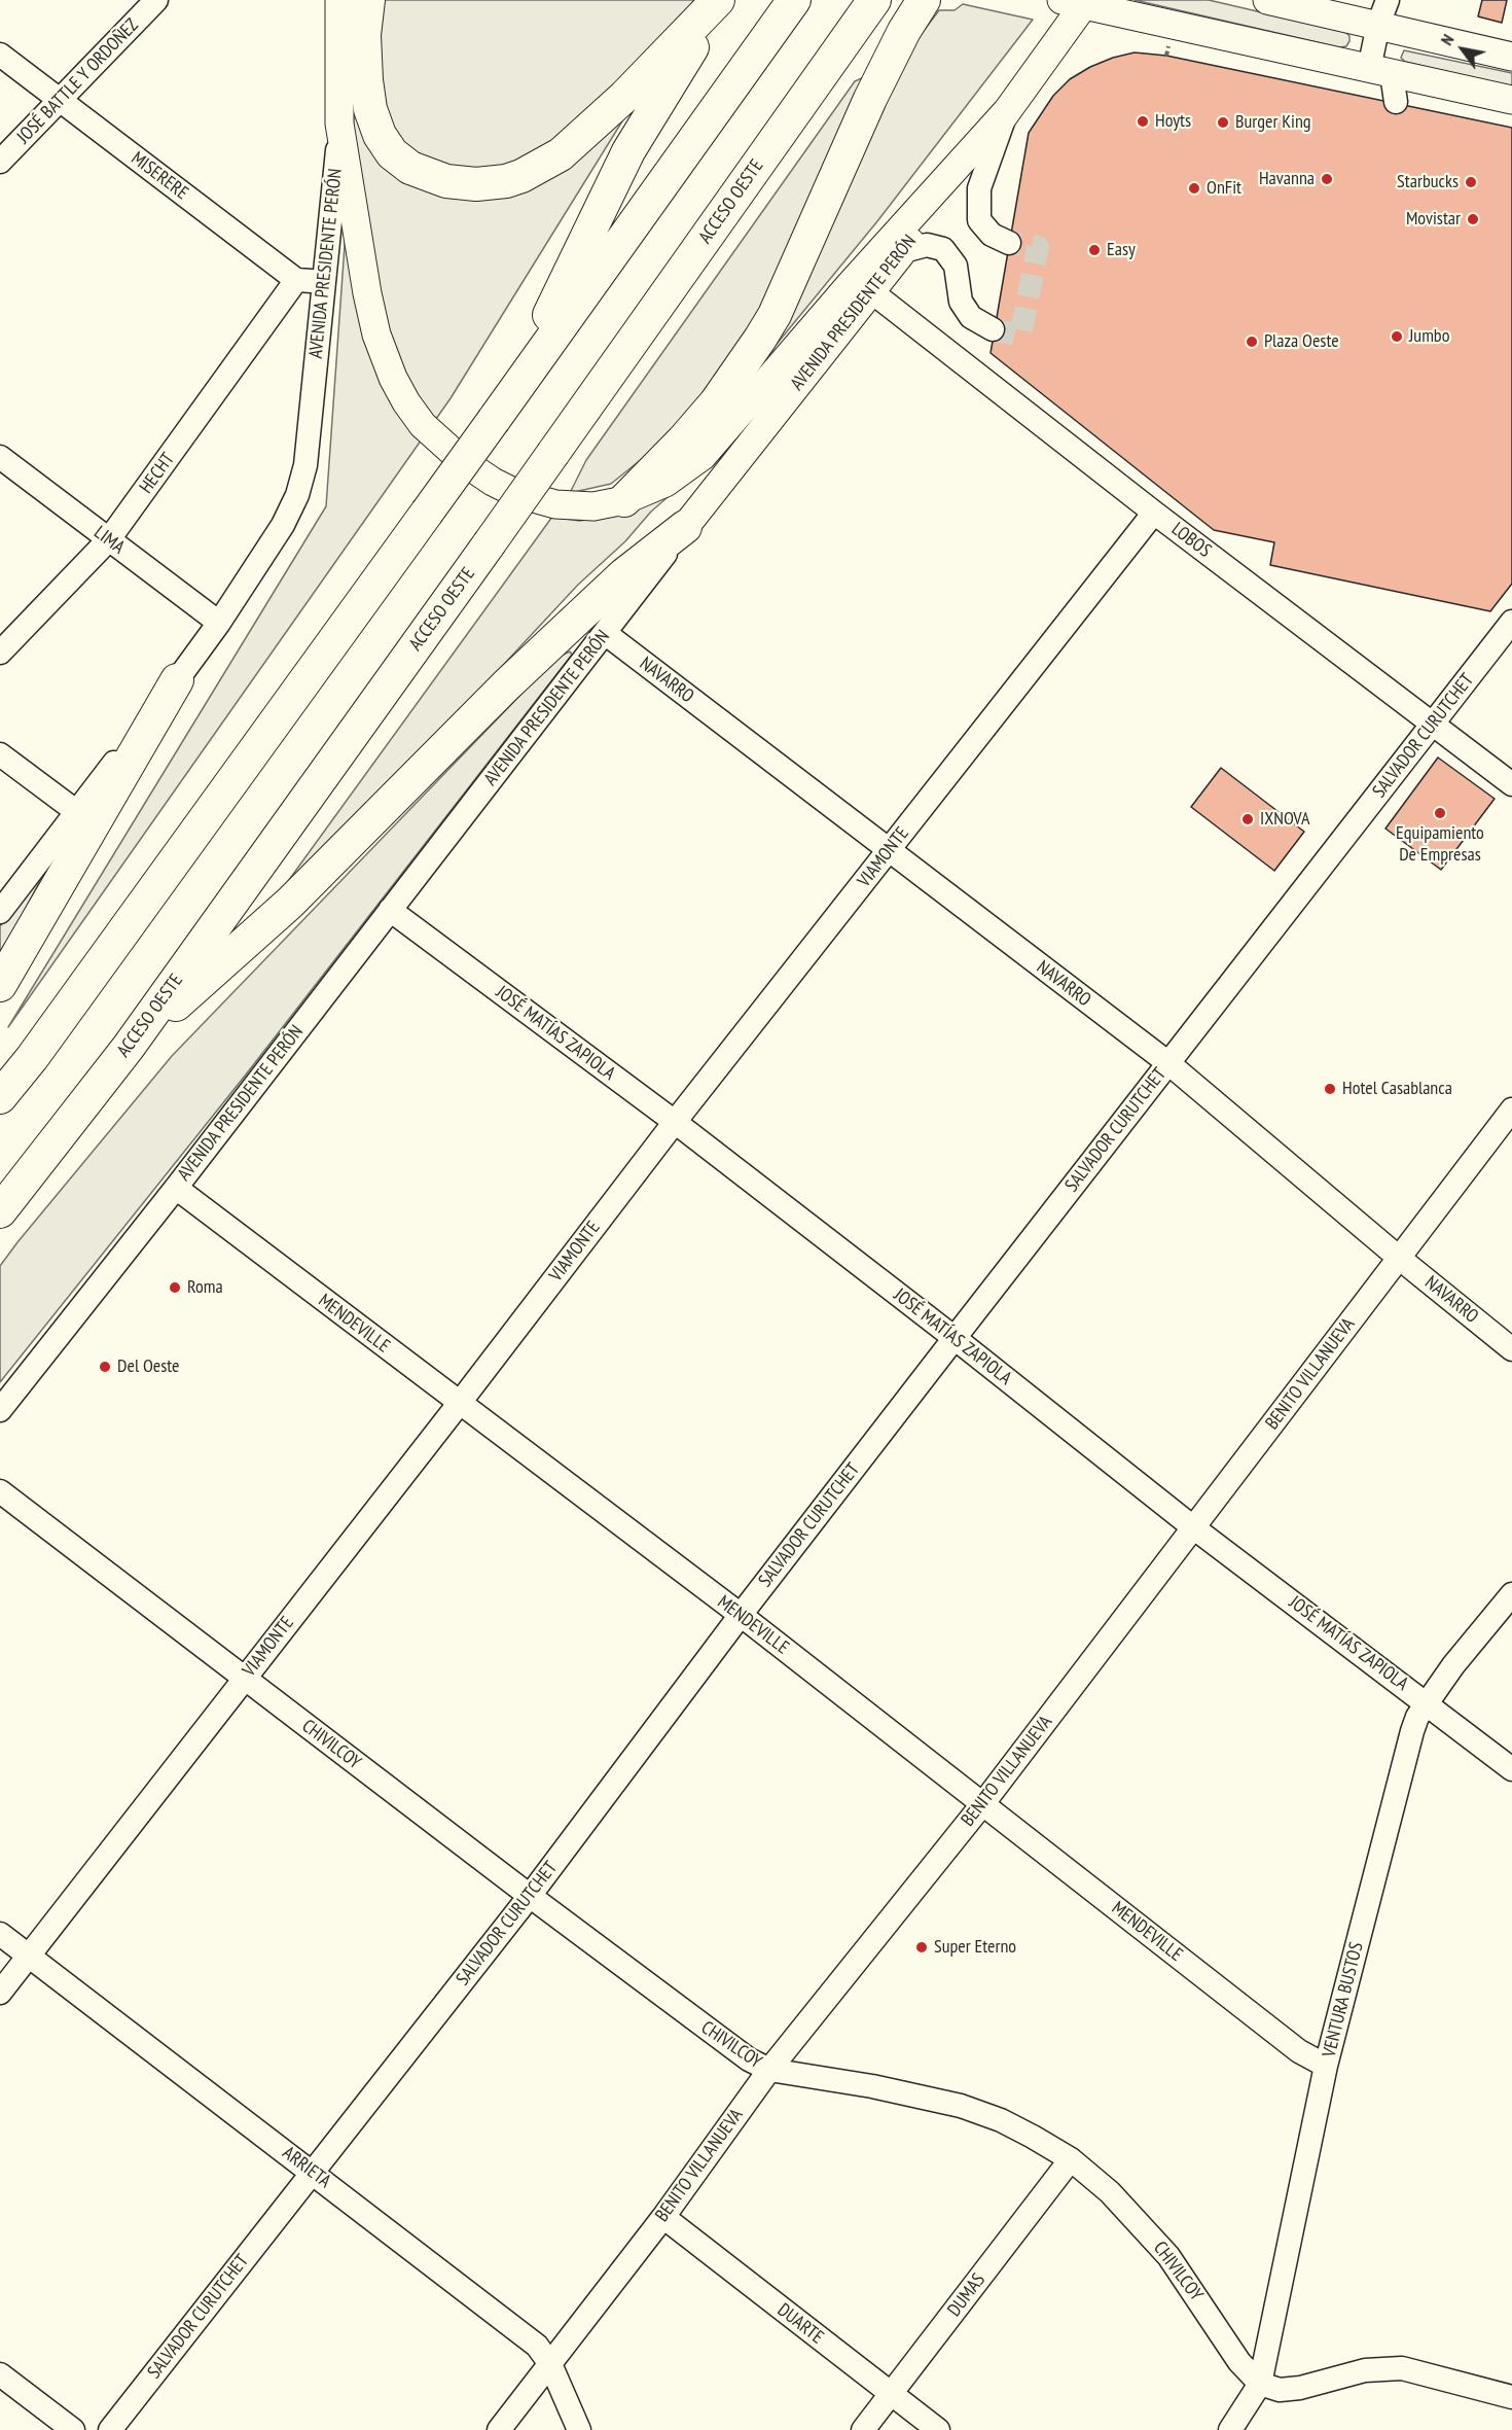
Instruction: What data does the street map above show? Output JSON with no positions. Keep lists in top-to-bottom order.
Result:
{
  "streets": {
    "highway": ["ACCESO OESTE"],
    "main road": ["AVENIDA PRESIDENTE PERÓN"],
    "street": [
      "JOSÉ BATTLE Y ORDOÑEZ",
      "MISERERE",
      "HECHT",
      "LIMA",
      "LOBOS",
      "NAVARRO",
      "SALVADOR CURUTCHET",
      "VIAMONTE",
      "JOSÉ MATÍAS ZAPIOLA",
      "MENDEVILLE",
      "BENITO VILLANUEVA",
      "CHIVILCOY",
      "VENTURA BUSTOS",
      "ARRIETA",
      "DUMAS",
      "DUARTE"
    ]
  },
  "crossings": [
    ["JOSÉ BATTLE Y ORDOÑEZ", "MISERERE"],
    ["MISERERE", "HECHT"],
    ["AVENIDA PRESIDENTE PERÓN", "LIMA"],
    ["AVENIDA PRESIDENTE PERÓN", "LOBOS"],
    ["AVENIDA PRESIDENTE PERÓN", "NAVARRO"],
    ["AVENIDA PRESIDENTE PERÓN", "JOSÉ MATÍAS ZAPIOLA"],
    ["AVENIDA PRESIDENTE PERÓN", "MENDEVILLE"],
    ["HECHT", "LIMA"],
    ["LOBOS", "SALVADOR CURUTCHET"],
    ["LOBOS", "VIAMONTE"],
    ["NAVARRO", "SALVADOR CURUTCHET"],
    ["NAVARRO", "VIAMONTE"],
    ["NAVARRO", "BENITO VILLANUEVA"],
    ["SALVADOR CURUTCHET", "JOSÉ MATÍAS ZAPIOLA"],
    ["SALVADOR CURUTCHET", "MENDEVILLE"],
    ["SALVADOR CURUTCHET", "CHIVILCOY"],
    ["SALVADOR CURUTCHET", "ARRIETA"],
    ["VIAMONTE", "JOSÉ MATÍAS ZAPIOLA"],
    ["VIAMONTE", "MENDEVILLE"],
    ["VIAMONTE", "CHIVILCOY"],
    ["VIAMONTE", "ARRIETA"],
    ["JOSÉ MATÍAS ZAPIOLA", "BENITO VILLANUEVA"],
    ["JOSÉ MATÍAS ZAPIOLA", "VENTURA BUSTOS"],
    ["MENDEVILLE", "BENITO VILLANUEVA"],
    ["MENDEVILLE", "VENTURA BUSTOS"],
    ["BENITO VILLANUEVA", "CHIVILCOY"],
    ["BENITO VILLANUEVA", "ARRIETA"],
    ["BENITO VILLANUEVA", "DUARTE"],
    ["CHIVILCOY", "VENTURA BUSTOS"],
    ["CHIVILCOY", "DUMAS"],
    ["DUMAS", "DUARTE"]
  ],
  "places": [
    "Hoyts",
    "Burger King",
    "Havanna",
    "Starbucks",
    "OnFit",
    "Movistar",
    "Easy",
    "Jumbo",
    "Plaza Oeste",
    "Equipamiento De Empresas",
    "IXNOVA",
    "Hotel Casablanca",
    "Roma",
    "Del Oeste",
    "Super Eterno"
  ],
  "north": "top left"
}
